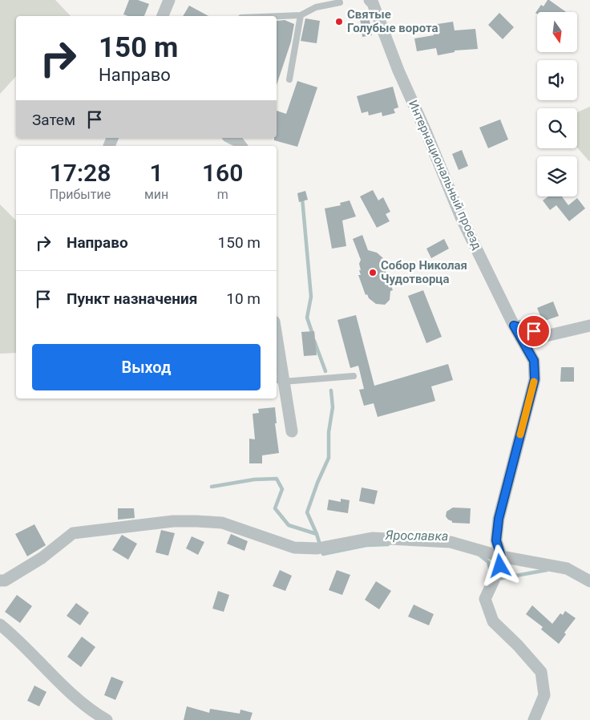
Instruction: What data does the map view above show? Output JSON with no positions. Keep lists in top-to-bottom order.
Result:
{
  "streets": {
    "street": ["Интернациональный проезд"]
  },
  "water": ["Ярославка"],
  "places": ["Святые Голубые ворота", "Собор Николая Чудотворца"],
  "north": "bottom",
  "page": {
    "turn": ["150 m", "Направо"],
    "then": "Затем",
    "eta": [
      "17:28",
      "Прибытие",
      "1",
      "мин",
      "160",
      "m"
    ],
    "list": [
      {
        "name": "Направо",
        "value": "150 m"
      },
      {
        "name": "Пункт назначения",
        "value": "10 m"
      }
    ],
    "buttons": "Выход"
  }
}
